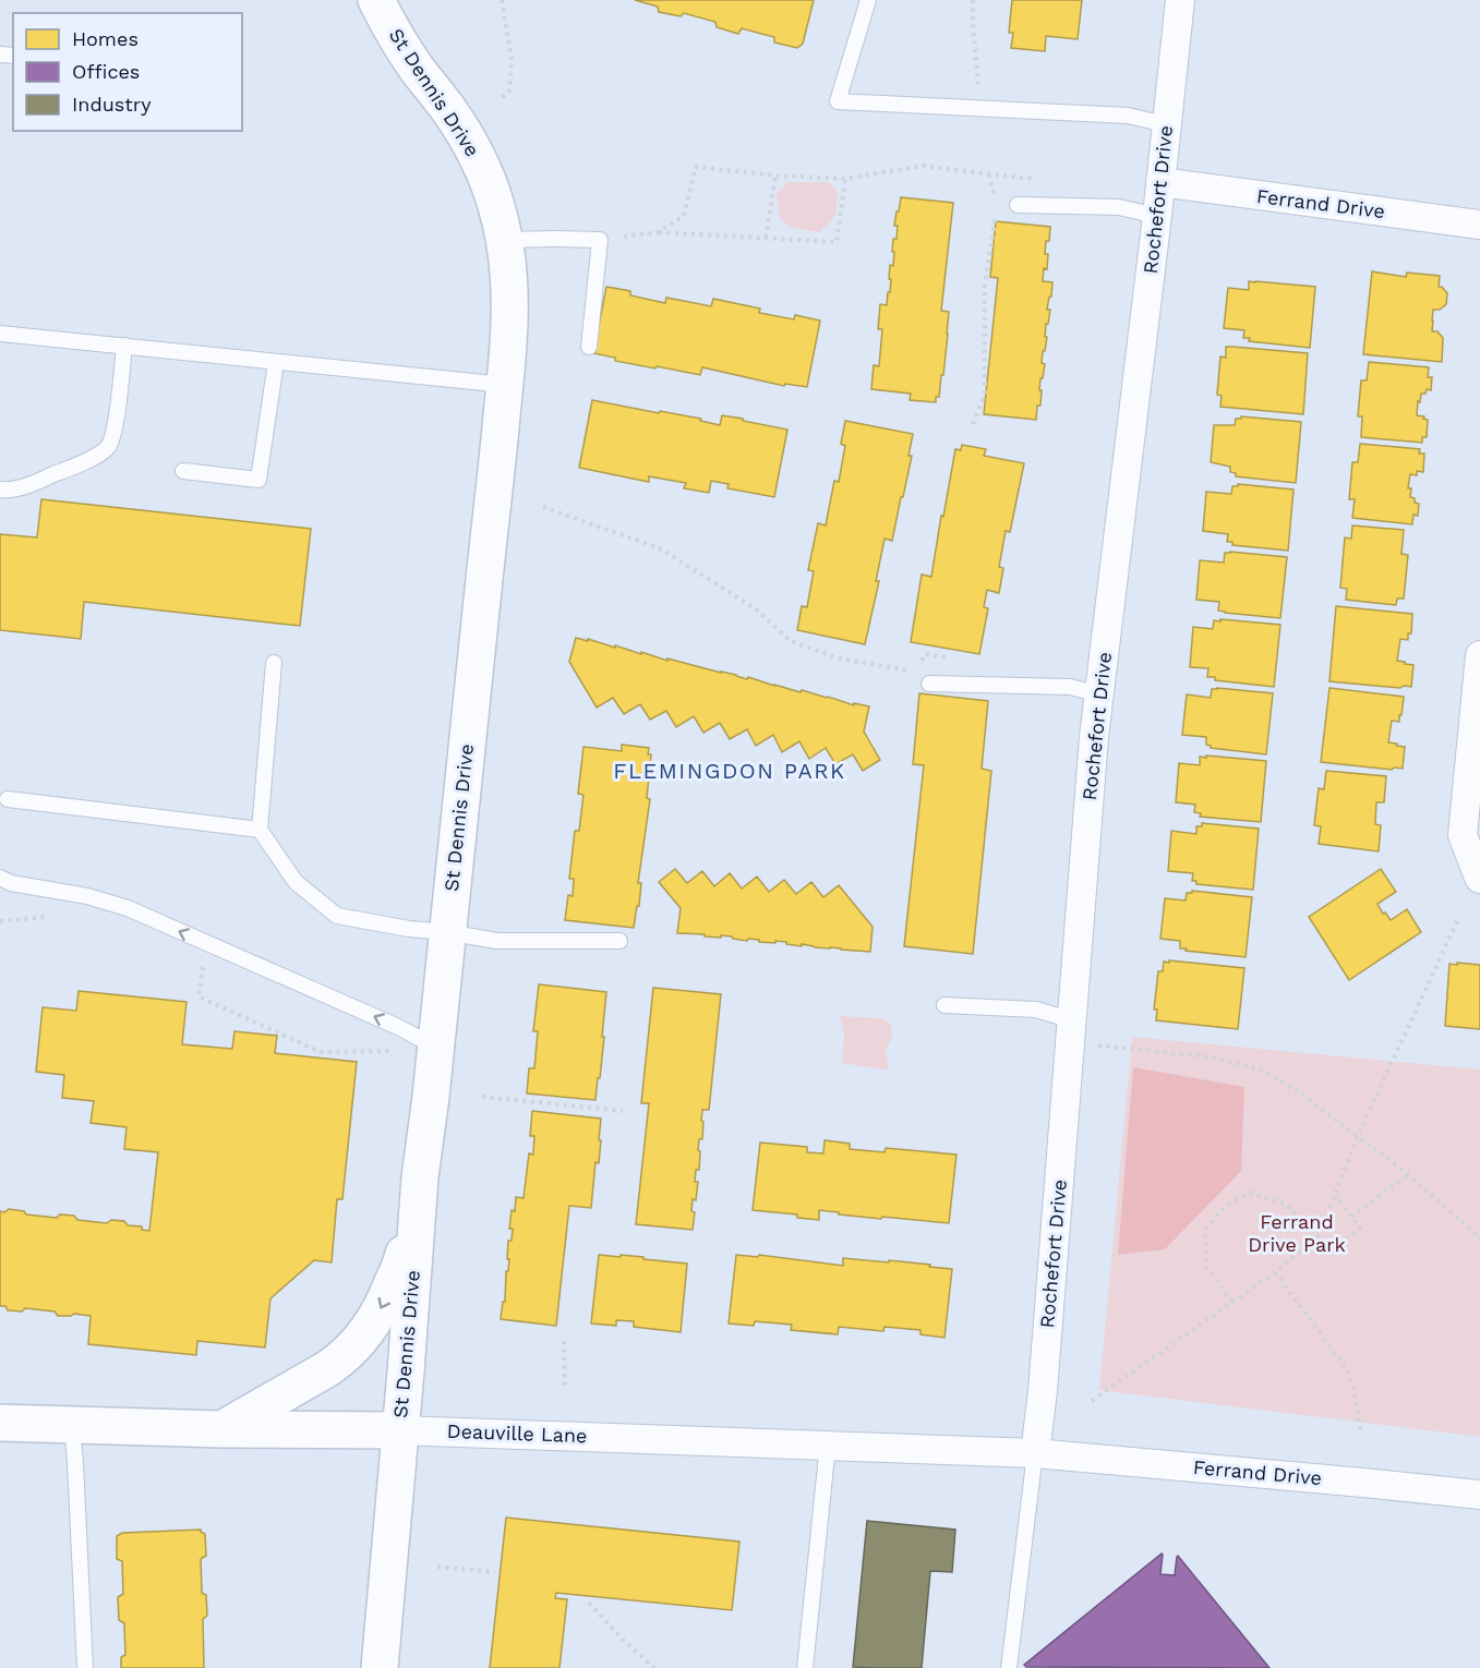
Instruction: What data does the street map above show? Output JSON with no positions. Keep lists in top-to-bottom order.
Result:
{
  "streets": {
    "street": [
      "St Dennis Drive",
      "Rochefort Drive",
      "Ferrand Drive",
      "Deauville Lane"
    ]
  },
  "crossings": [
    ["St Dennis Drive", "Deauville Lane"],
    ["Rochefort Drive", "Ferrand Drive"],
    ["Rochefort Drive", "Deauville Lane"],
    ["Ferrand Drive", "Deauville Lane"]
  ],
  "districts": ["FLEMINGDON PARK"],
  "parks": ["Ferrand Drive Park"],
  "legend": ["Homes", "Offices", "Industry"]
}
